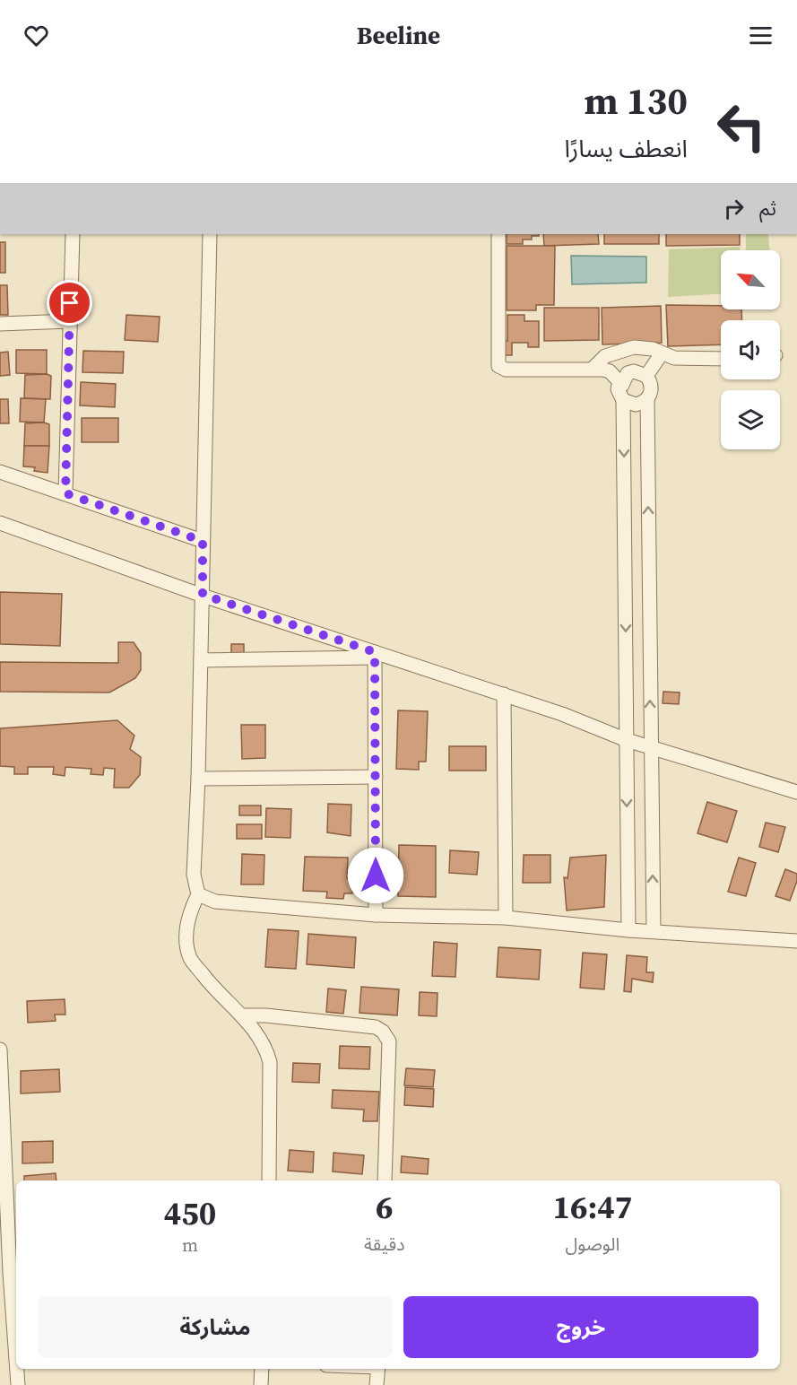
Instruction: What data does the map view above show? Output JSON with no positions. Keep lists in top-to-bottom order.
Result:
{
  "north": "top left",
  "page": {
    "header": "Beeline",
    "turn": ["130 m", "انعطف يسارًا"],
    "then": "ثم",
    "eta": [
      "16:47",
      "الوصول",
      "6",
      "دقيقة",
      "450",
      "m"
    ],
    "buttons": ["خروج", "مشاركة"]
  }
}
